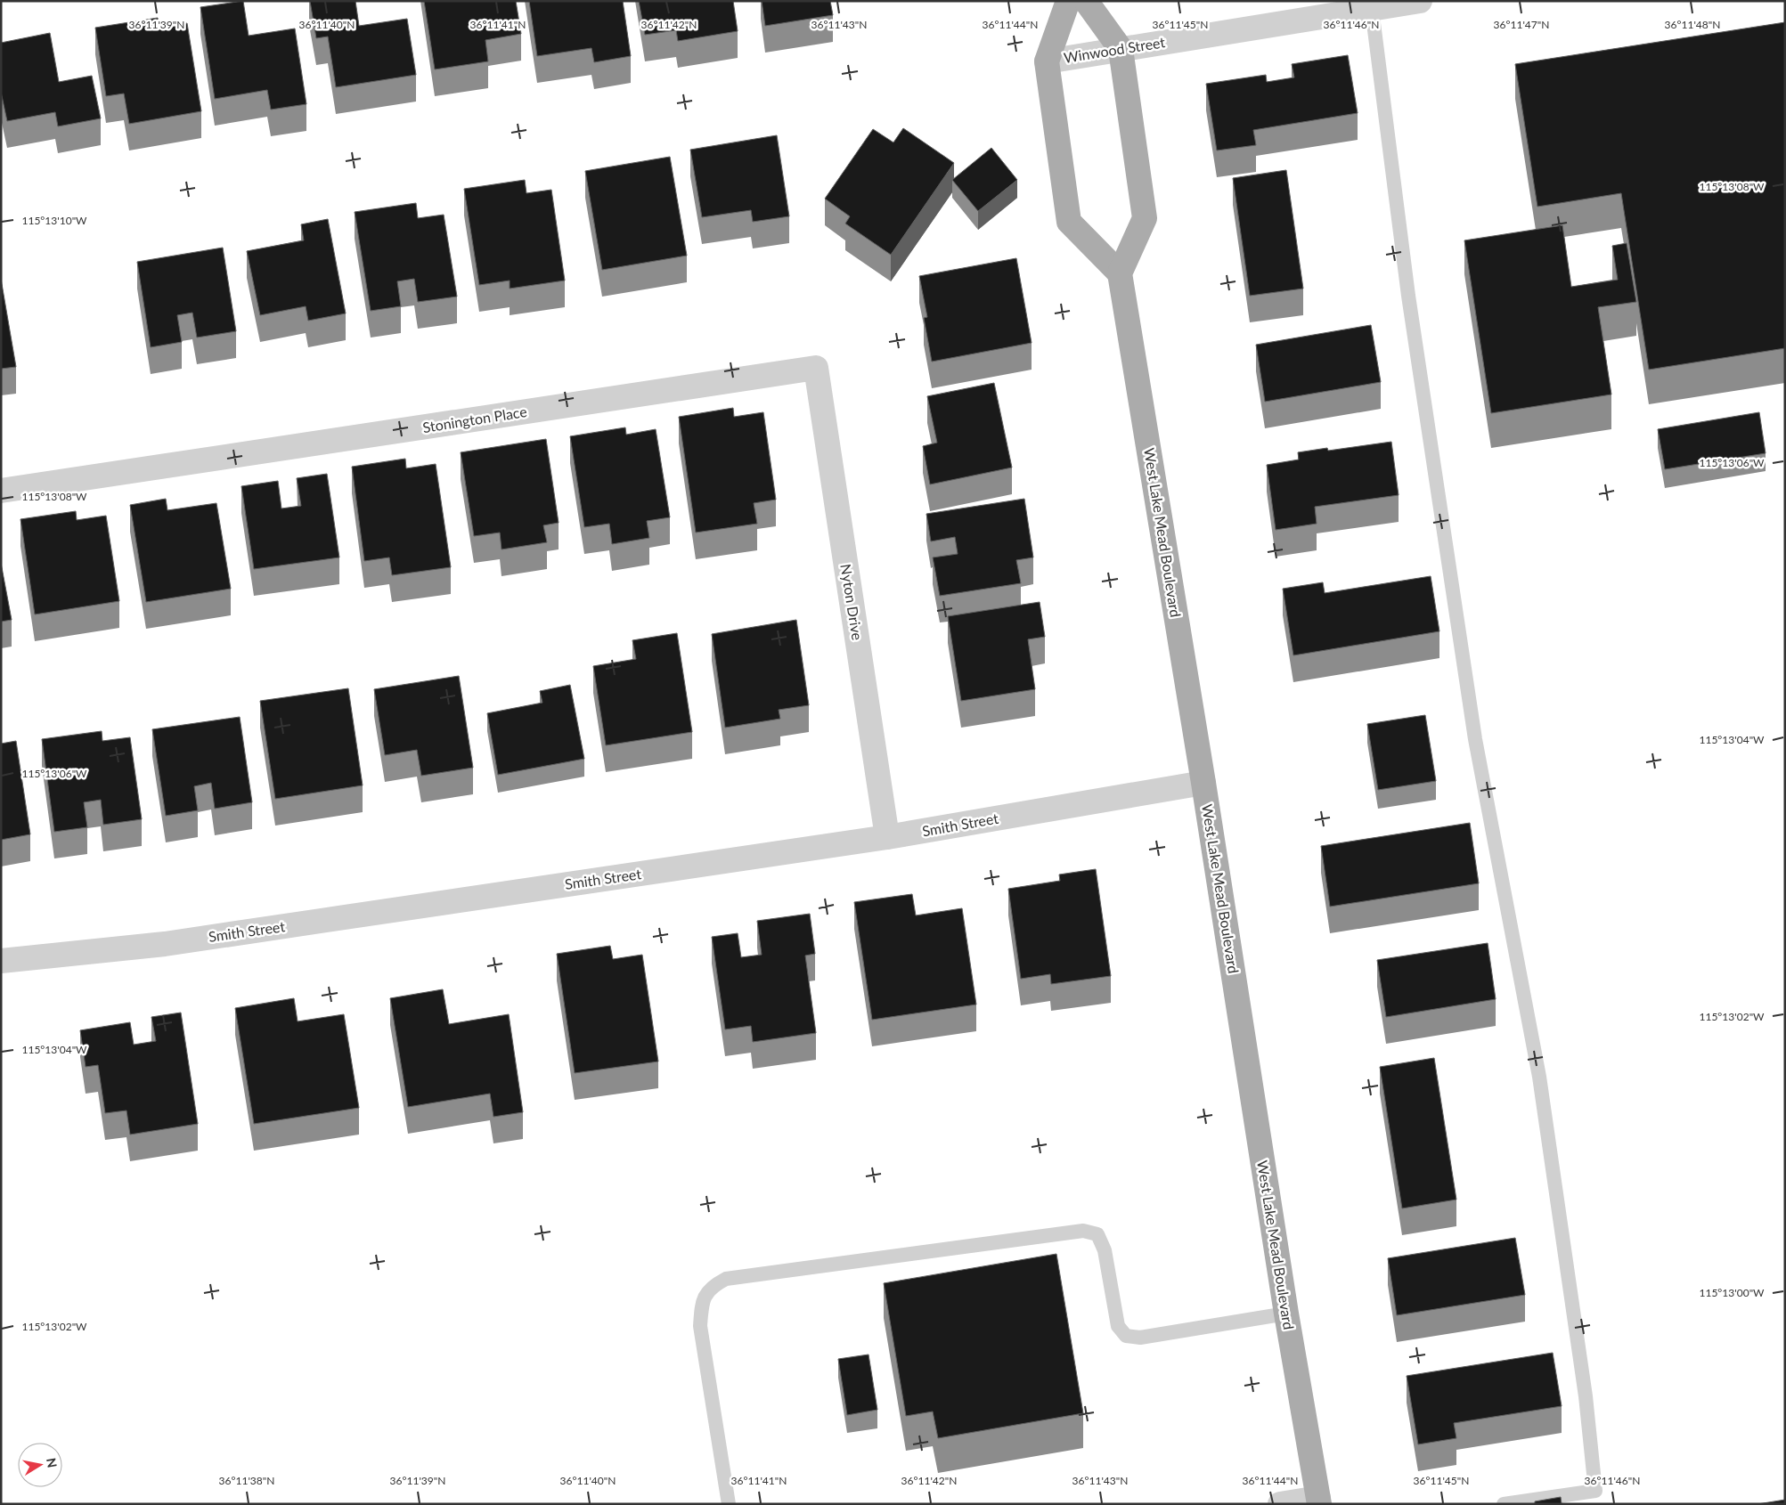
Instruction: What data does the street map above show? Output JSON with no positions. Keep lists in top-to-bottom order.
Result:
{
  "streets": {
    "main road": ["West Lake Mead Boulevard"],
    "street": [
      "Winwood Street",
      "Stonington Place",
      "Nyton Drive",
      "Smith Street"
    ]
  },
  "crossings": [
    ["Stonington Place", "Nyton Drive"],
    ["West Lake Mead Boulevard", "Smith Street"],
    ["Nyton Drive", "Smith Street"]
  ],
  "north": "right",
  "coordinates": [
    "36°11'41\"N",
    "36°11'42\"N",
    "36°11'45\"N",
    "36°11'47\"N",
    "36°11'48\"N",
    "36°11'39\"N",
    "36°11'40\"N",
    "36°11'43\"N",
    "36°11'44\"N",
    "36°11'46\"N",
    "115°13'08\"W",
    "115°13'10\"W",
    "115°13'06\"W",
    "115°13'04\"W",
    "115°13'02\"W",
    "115°13'00\"W",
    "36°11'38\"N"
  ]
}
